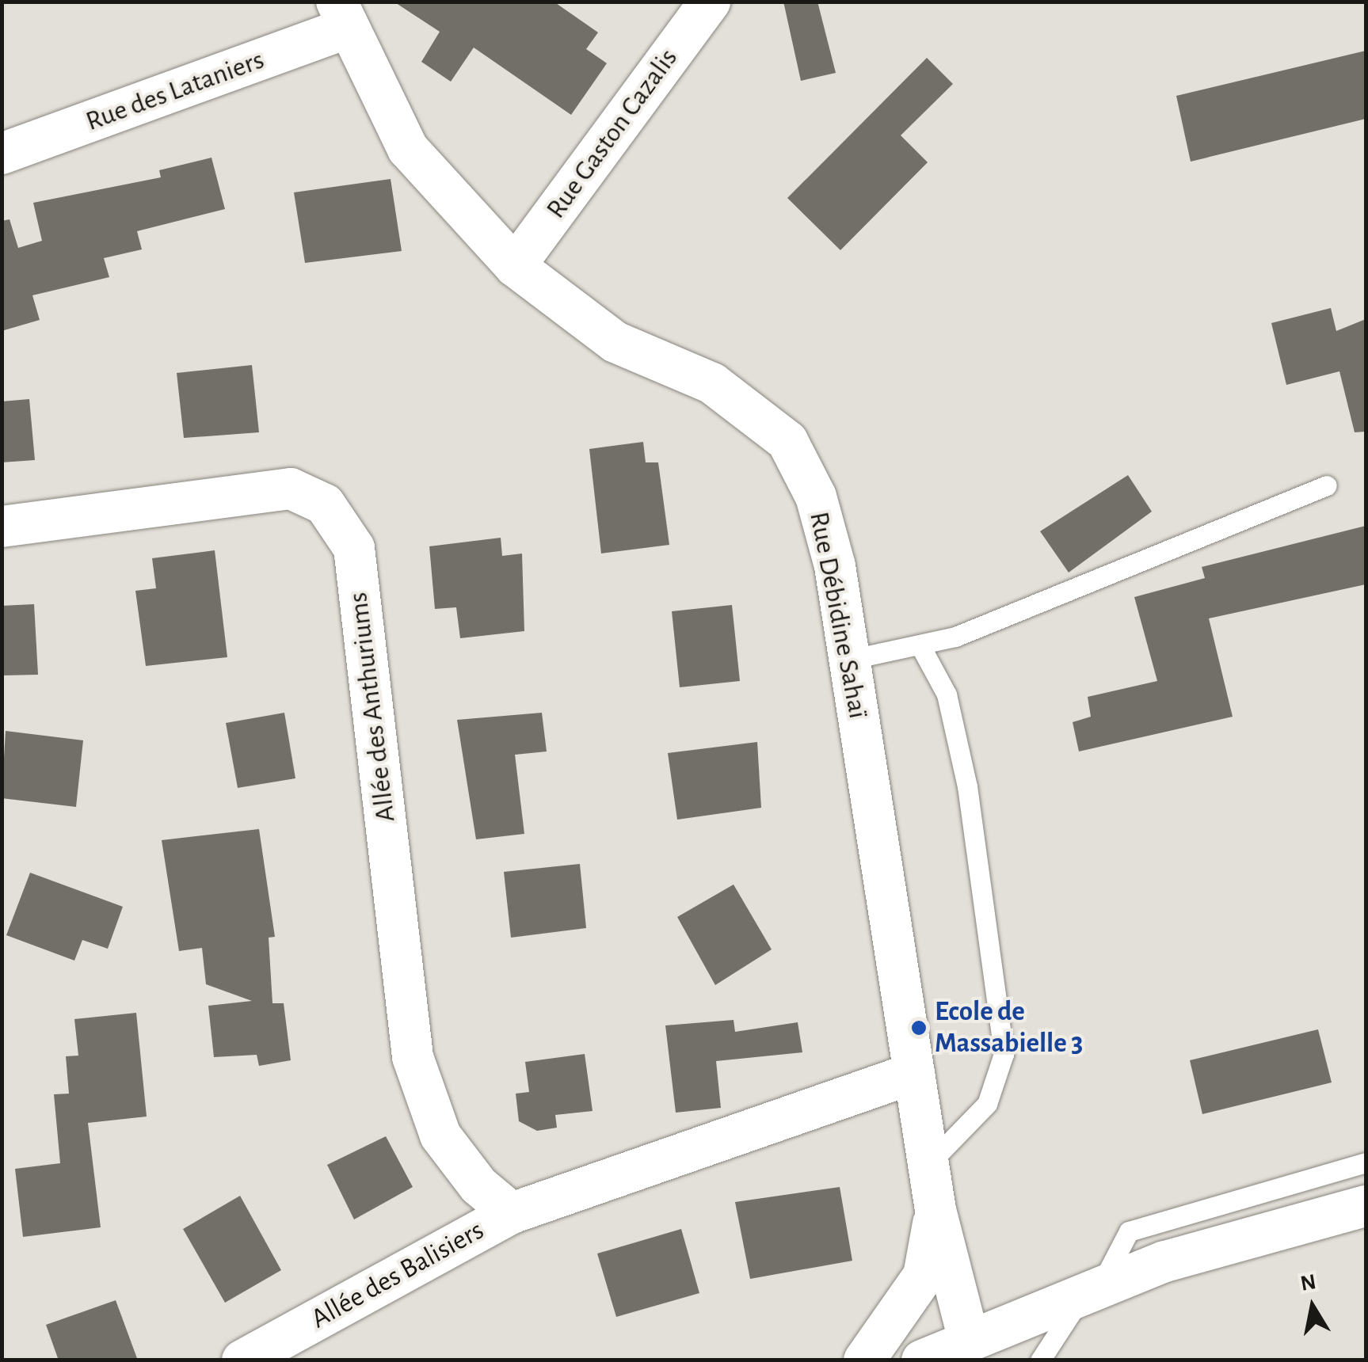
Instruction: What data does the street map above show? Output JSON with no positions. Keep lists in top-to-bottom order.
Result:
{
  "streets": {
    "street": [
      "Rue des Lataniers",
      "Rue Gaston Cazalis",
      "Rue Débidine Sahaï",
      "Allée des Anthuriums",
      "Allée des Balisiers"
    ]
  },
  "crossings": [
    ["Rue des Lataniers", "Rue Débidine Sahaï"],
    ["Rue Gaston Cazalis", "Rue Débidine Sahaï"],
    ["Rue Débidine Sahaï", "Allée des Balisiers"],
    ["Allée des Anthuriums", "Allée des Balisiers"]
  ],
  "places": ["Ecole de Massabielle 3"],
  "north": "top"
}
